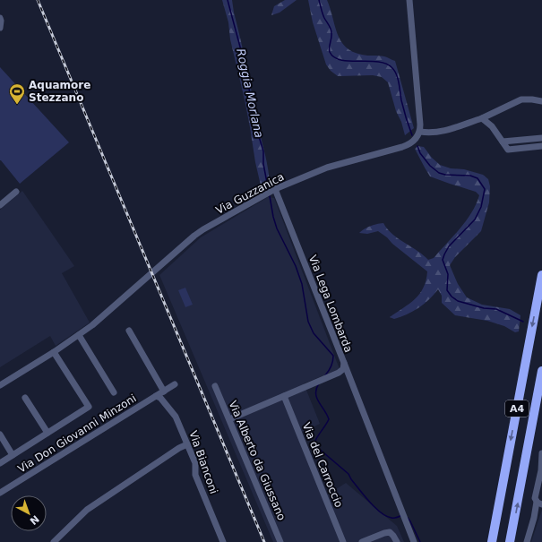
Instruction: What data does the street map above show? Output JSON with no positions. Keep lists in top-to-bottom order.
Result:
{
  "streets": {
    "highway": ["A4"],
    "street": [
      "Via Guzzanica",
      "Via Lega Lombarda",
      "Via Don Giovanni Minzoni",
      "Via Alberto da Giussano",
      "Via Bianconi",
      "Via del Carroccio"
    ]
  },
  "crossings": [
    ["Via Guzzanica", "Via Lega Lombarda"],
    ["Via Lega Lombarda", "Via Alberto da Giussano"],
    ["Via Lega Lombarda", "Via del Carroccio"],
    ["Via Don Giovanni Minzoni", "Via Bianconi"]
  ],
  "water": ["Roggia Morlana"],
  "places": {
    "sports": ["Aquamore Stezzano"]
  },
  "north": "bottom right"
}
